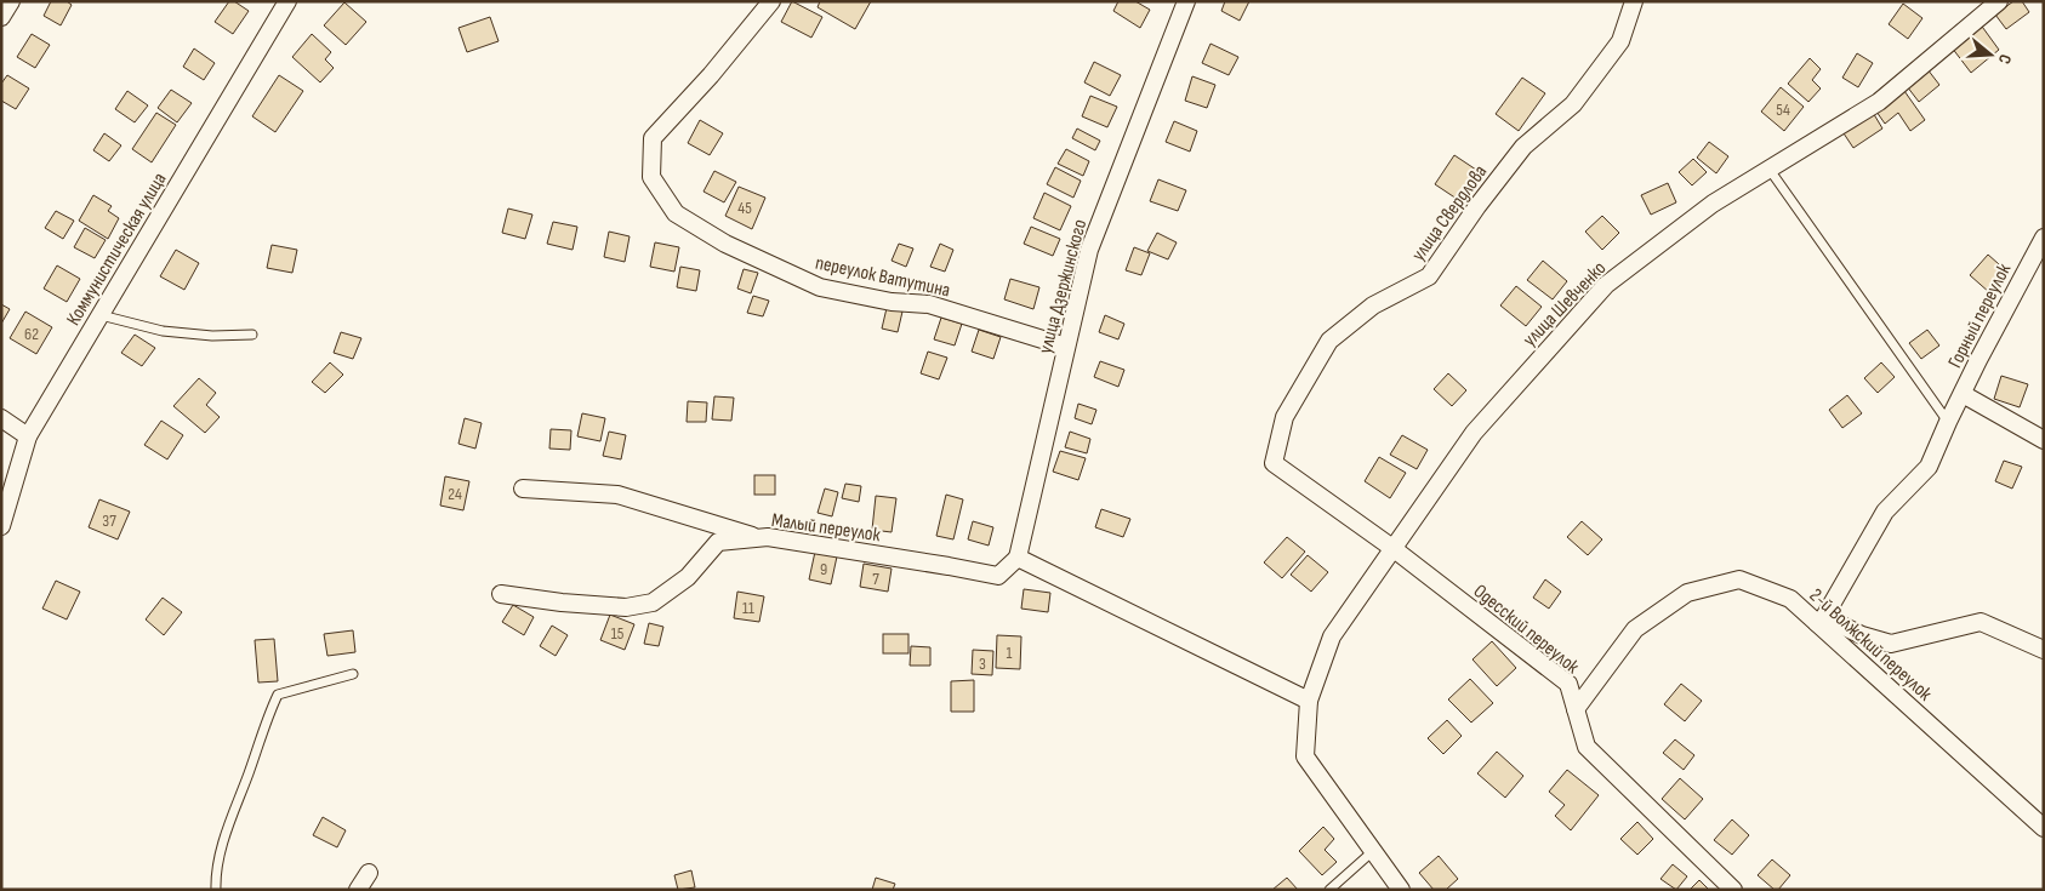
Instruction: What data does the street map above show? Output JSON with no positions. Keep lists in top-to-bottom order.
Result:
{
  "streets": {
    "street": [
      "улица Свердлова",
      "Коммунистическая улица",
      "переулок Ватутина",
      "улица Дзержинского",
      "улица Шевченко",
      "Горный переулок",
      "Малый переулок",
      "Одесский переулок",
      "2-й Волжский переулок"
    ]
  },
  "crossings": [
    ["улица Свердлова", "улица Шевченко"],
    ["улица Свердлова", "Одесский переулок"],
    ["переулок Ватутина", "улица Дзержинского"],
    ["улица Дзержинского", "Малый переулок"],
    ["улица Шевченко", "Одесский переулок"],
    ["Одесский переулок", "2-й Волжский переулок"]
  ],
  "house_numbers": [
    "54",
    "45",
    "62",
    "24",
    "37",
    "9",
    "7",
    "11",
    "15",
    "1",
    "3"
  ],
  "north": "right"
}
